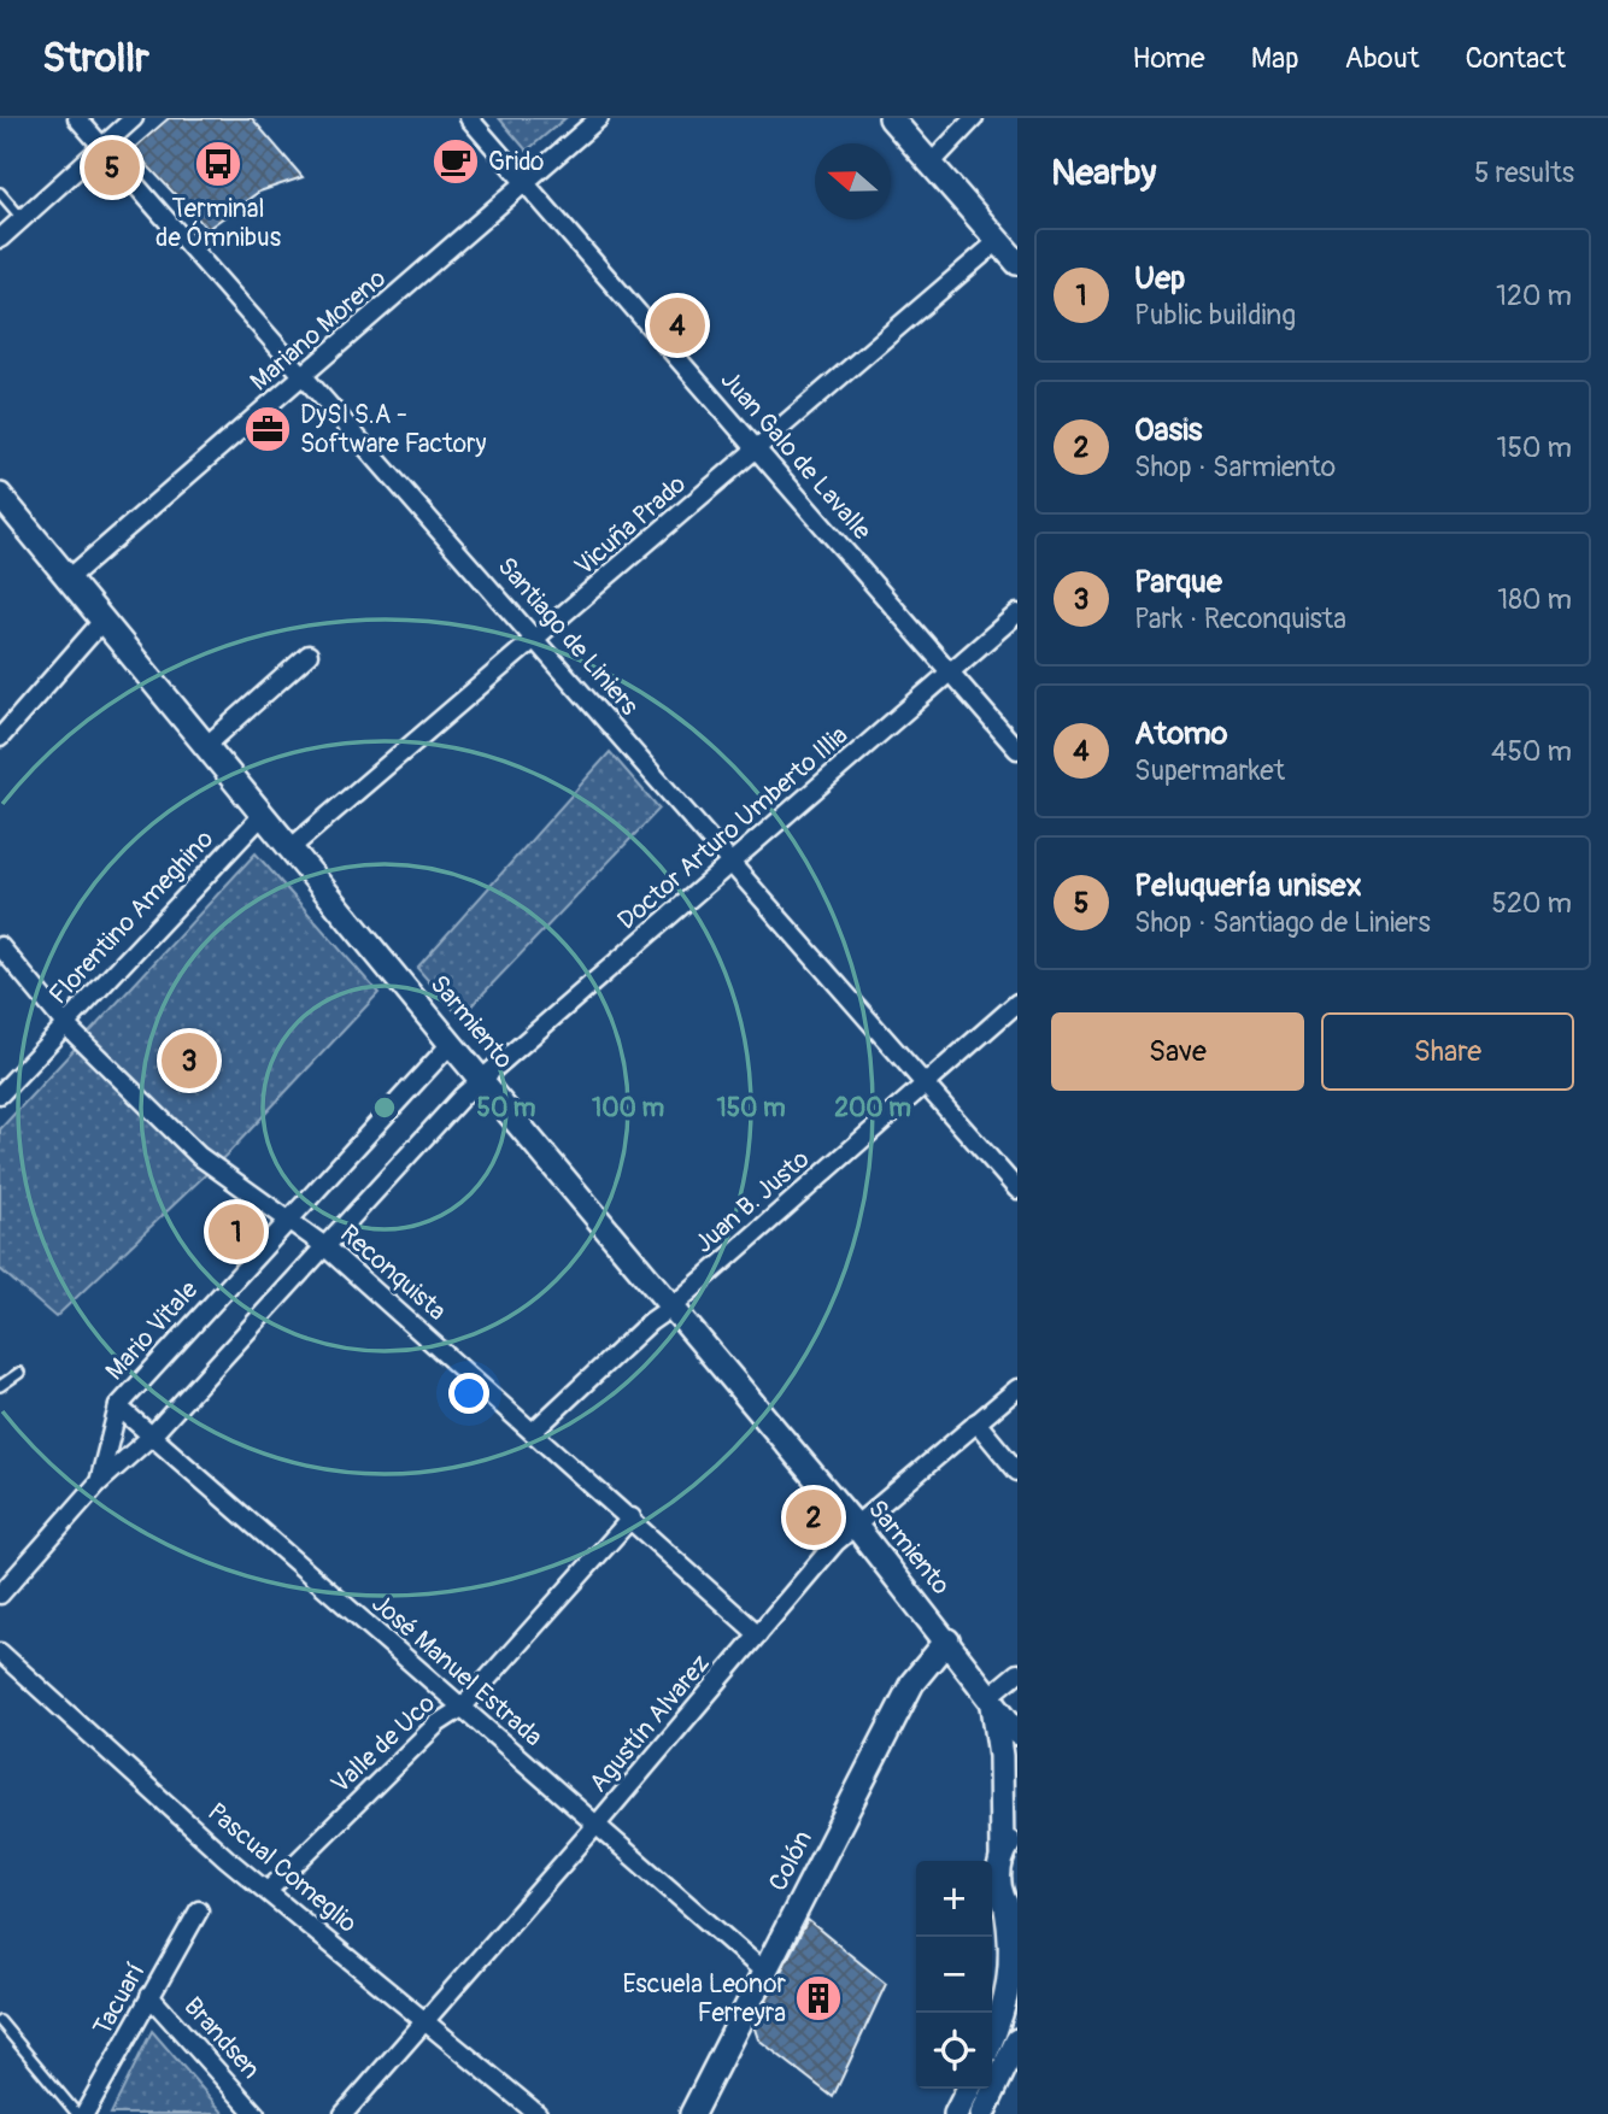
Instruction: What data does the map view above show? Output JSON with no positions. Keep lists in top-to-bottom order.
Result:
{
  "streets": {
    "street": [
      "Mariano Moreno",
      "Juan Galo de Lavalle",
      "Vicuña Prado",
      "Santiago de Liniers",
      "Doctor Arturo Umberto Illia",
      "Florentino Ameghino",
      "Sarmiento",
      "Juan B. Justo",
      "Reconquista",
      "Mario Vitale",
      "José Manuel Estrada",
      "Agustín Alvarez",
      "Valle de Uco",
      "Colón",
      "Pascual Comeglio",
      "Tacuarí",
      "Brandsen"
    ]
  },
  "crossings": [
    ["Mariano Moreno", "Juan Galo de Lavalle"],
    ["Mariano Moreno", "Santiago de Liniers"],
    ["Mariano Moreno", "Sarmiento"],
    ["Juan Galo de Lavalle", "Vicuña Prado"],
    ["Juan Galo de Lavalle", "Doctor Arturo Umberto Illia"],
    ["Vicuña Prado", "Santiago de Liniers"],
    ["Vicuña Prado", "Sarmiento"],
    ["Santiago de Liniers", "Doctor Arturo Umberto Illia"],
    ["Santiago de Liniers", "Juan B. Justo"],
    ["Doctor Arturo Umberto Illia", "Sarmiento"],
    ["Doctor Arturo Umberto Illia", "Mario Vitale"],
    ["Florentino Ameghino", "Sarmiento"],
    ["Florentino Ameghino", "Reconquista"],
    ["Sarmiento", "Juan B. Justo"],
    ["Sarmiento", "Mario Vitale"],
    ["Sarmiento", "Agustín Alvarez"],
    ["Sarmiento", "Colón"],
    ["Juan B. Justo", "Reconquista"],
    ["Reconquista", "Mario Vitale"],
    ["Reconquista", "Agustín Alvarez"],
    ["Reconquista", "Valle de Uco"],
    ["Mario Vitale", "José Manuel Estrada"],
    ["José Manuel Estrada", "Agustín Alvarez"],
    ["José Manuel Estrada", "Valle de Uco"],
    ["José Manuel Estrada", "Colón"],
    ["Agustín Alvarez", "Pascual Comeglio"],
    ["Valle de Uco", "Pascual Comeglio"],
    ["Tacuarí", "Brandsen"]
  ],
  "places": {
    "cafe": ["Grido"],
    "bus stop": ["Terminal de Ómnibus"],
    "office": ["DySI S.A - Software Factory"],
    "building": ["Escuela Leonor Ferreyra"]
  },
  "north": "left",
  "page": {
    "header": "Strollr",
    "nav": [
      "Home",
      "Map",
      "About",
      "Contact"
    ],
    "heading": ["Nearby", "5 results"],
    "pins": [
      "5",
      "4",
      "3",
      "1",
      "2"
    ],
    "list": [
      {
        "mark": "1",
        "name": "Uep",
        "note": "Public building",
        "value": "120 m"
      },
      {
        "mark": "2",
        "name": "Oasis",
        "note": "Shop · Sarmiento",
        "value": "150 m"
      },
      {
        "mark": "3",
        "name": "Parque",
        "note": "Park · Reconquista",
        "value": "180 m"
      },
      {
        "mark": "4",
        "name": "Atomo",
        "note": "Supermarket",
        "value": "450 m"
      },
      {
        "mark": "5",
        "name": "Peluquería unisex",
        "note": "Shop · Santiago de Liniers",
        "value": "520 m"
      }
    ],
    "buttons": ["Save", "Share"],
    "map_buttons": ["+", "−"]
  },
  "rings": [
    "50 m",
    "100 m",
    "150 m",
    "200 m"
  ]
}
